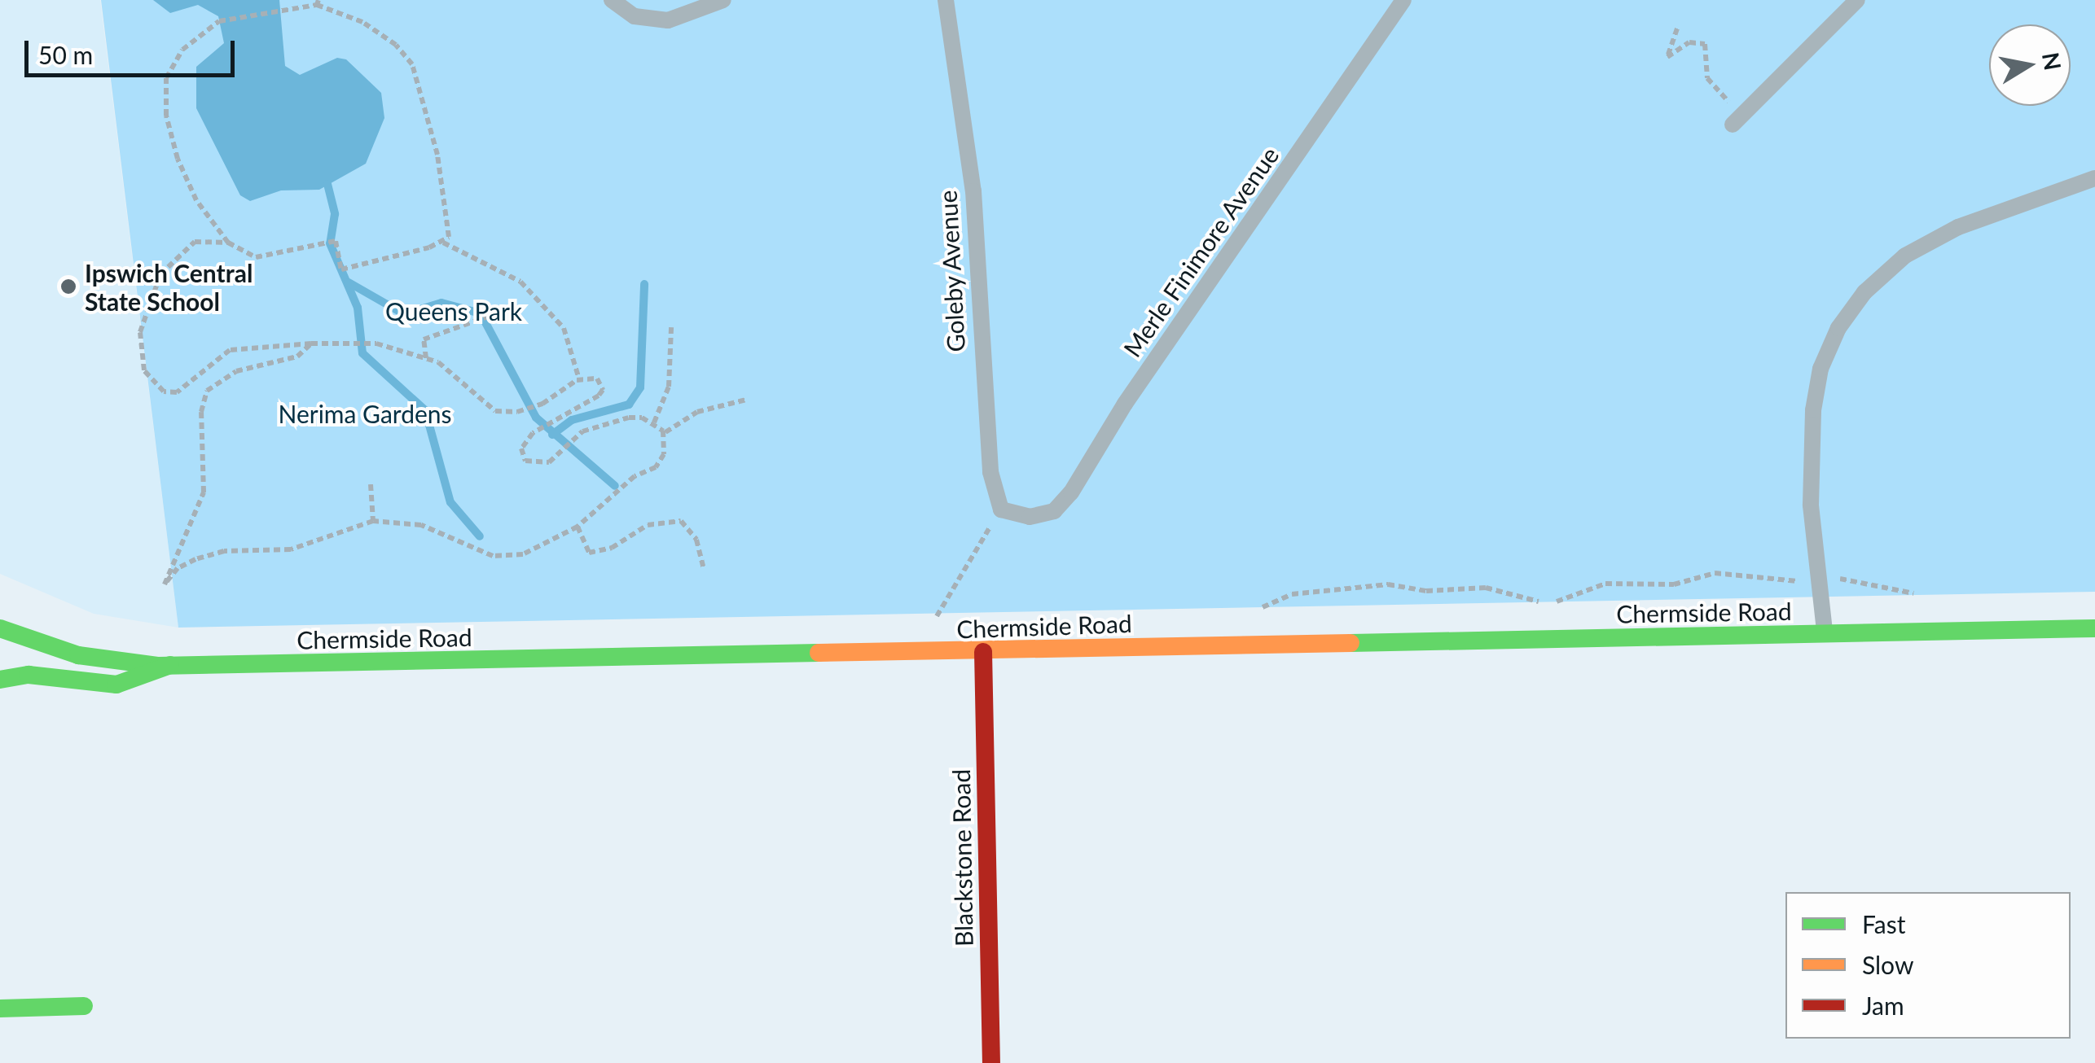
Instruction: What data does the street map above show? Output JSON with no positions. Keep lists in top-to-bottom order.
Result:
{
  "streets": {
    "main road": ["Chermside Road", "Blackstone Road"],
    "lane": ["Merle Finimore Avenue", "Goleby Avenue"]
  },
  "crossings": [
    ["Merle Finimore Avenue", "Goleby Avenue"],
    ["Chermside Road", "Blackstone Road"]
  ],
  "parks": ["Queens Park", "Nerima Gardens"],
  "places": ["Ipswich Central State School"],
  "legend": ["Fast", "Slow", "Jam"],
  "scale_bar": "50 m",
  "north": "right"
}
